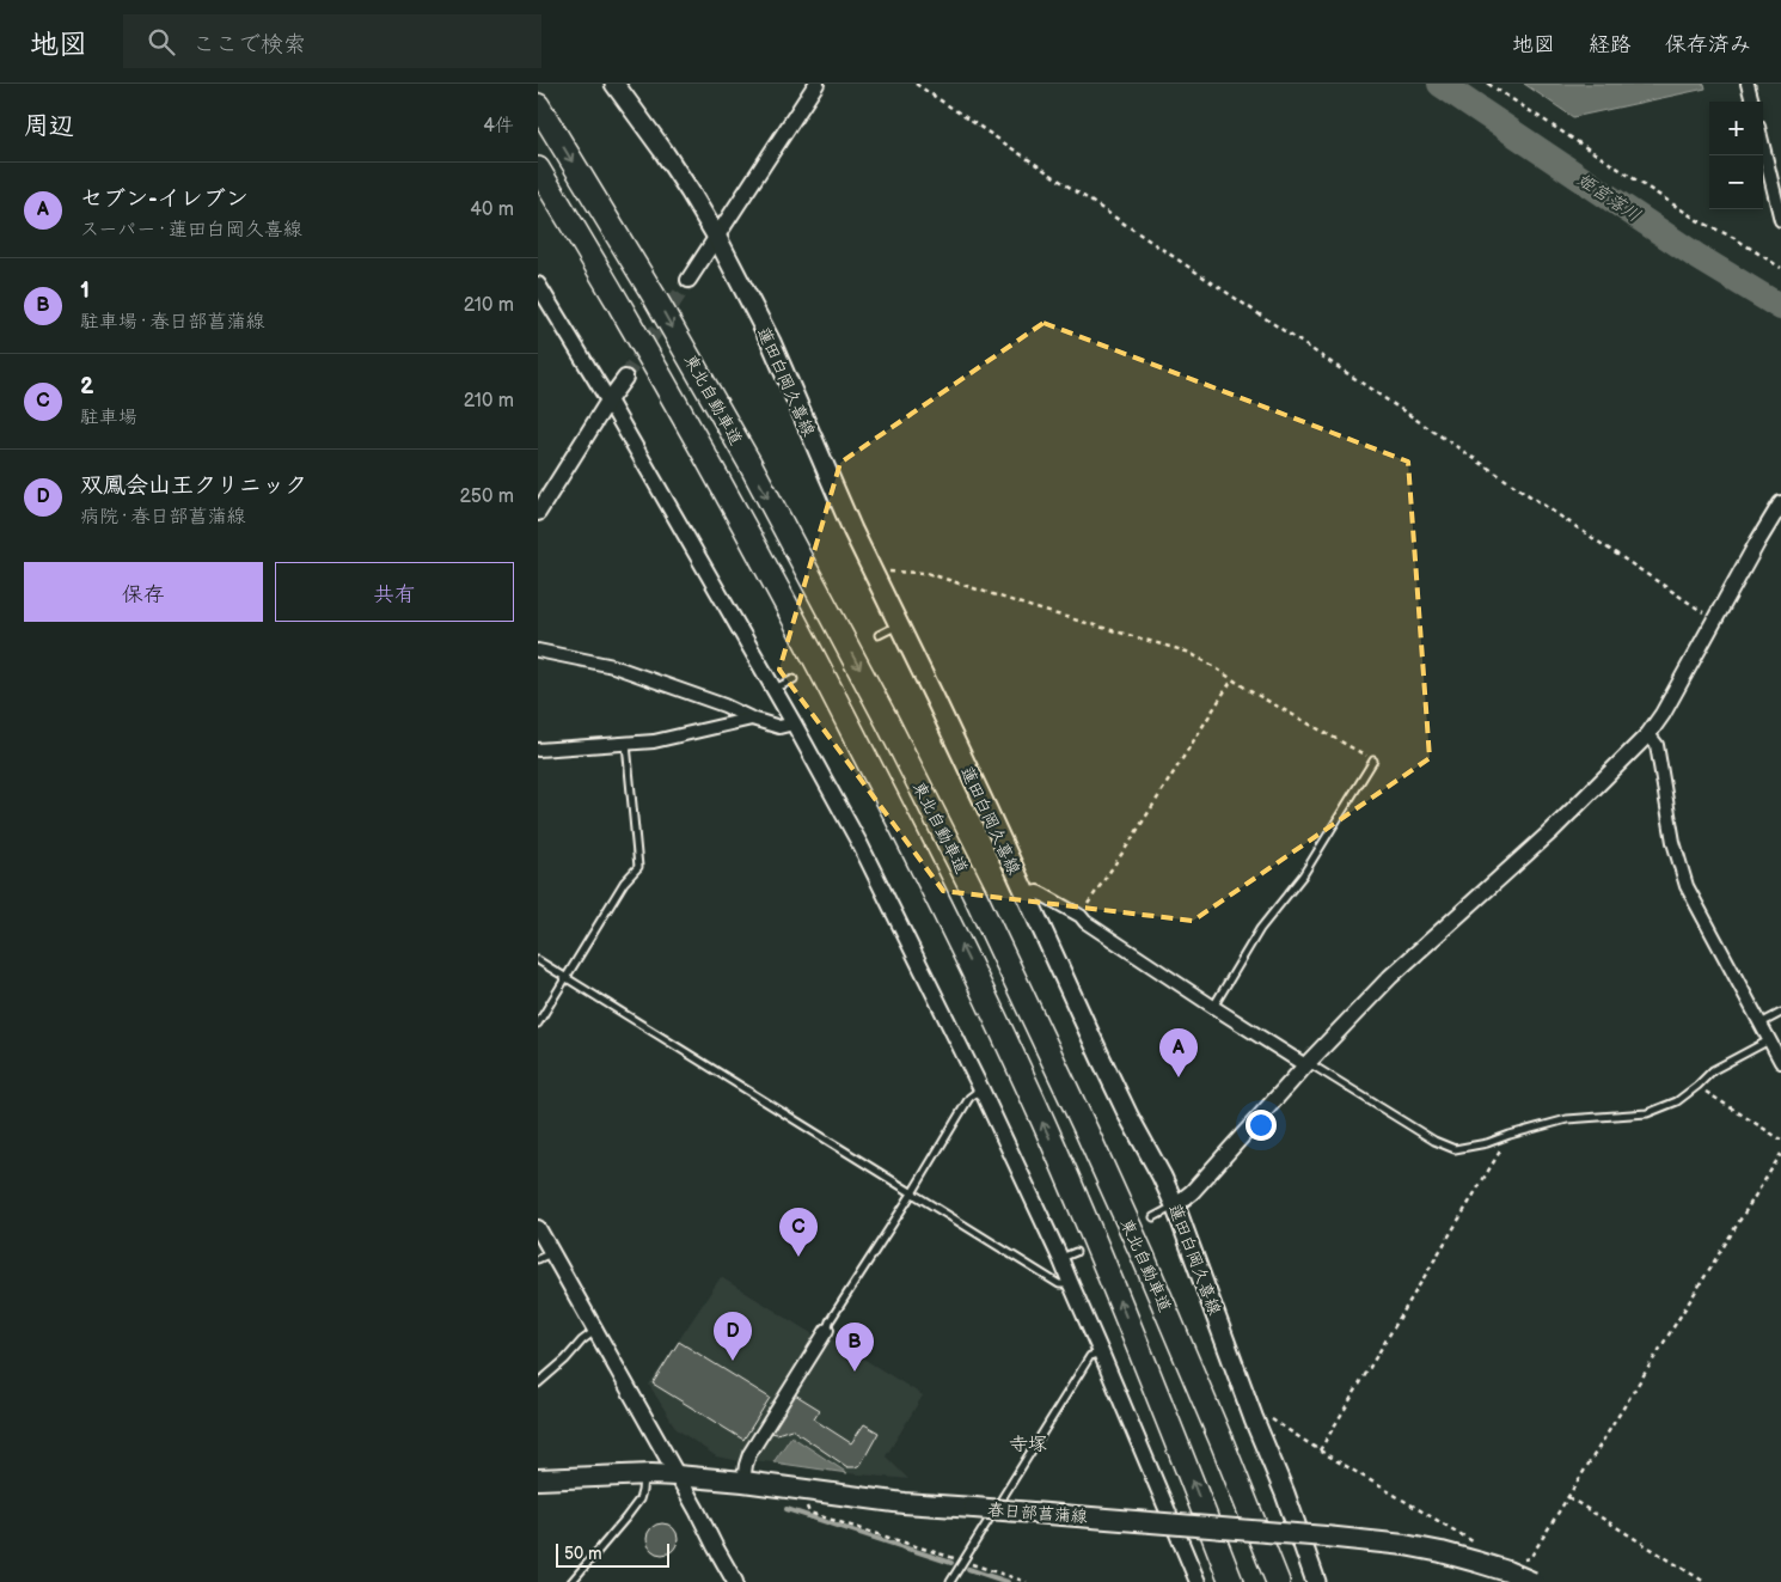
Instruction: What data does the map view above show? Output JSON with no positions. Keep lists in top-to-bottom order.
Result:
{
  "streets": {
    "highway": ["東北自動車道"],
    "main road": ["蓮田白岡久喜線", "春日部菖蒲線"]
  },
  "districts": ["寺塚"],
  "water": ["姫宮落川"],
  "scale_bar": "50 m",
  "page": {
    "header": "地図",
    "search": "ここで検索",
    "nav": ["地図", "経路", "保存済み"],
    "heading": ["周辺", "4件"],
    "map_buttons": ["+", "−"],
    "list": [
      {
        "mark": "A",
        "name": "セブン-イレブン",
        "note": "スーパー · 蓮田白岡久喜線",
        "value": "40 m"
      },
      {
        "mark": "B",
        "name": "1",
        "note": "駐車場 · 春日部菖蒲線",
        "value": "210 m"
      },
      {
        "mark": "C",
        "name": "2",
        "note": "駐車場",
        "value": "210 m"
      },
      {
        "mark": "D",
        "name": "双鳳会山王クリニック",
        "note": "病院 · 春日部菖蒲線",
        "value": "250 m"
      }
    ],
    "buttons": ["保存", "共有"],
    "pins": [
      "A",
      "C",
      "D",
      "B"
    ],
    "scale": "50 m"
  }
}
